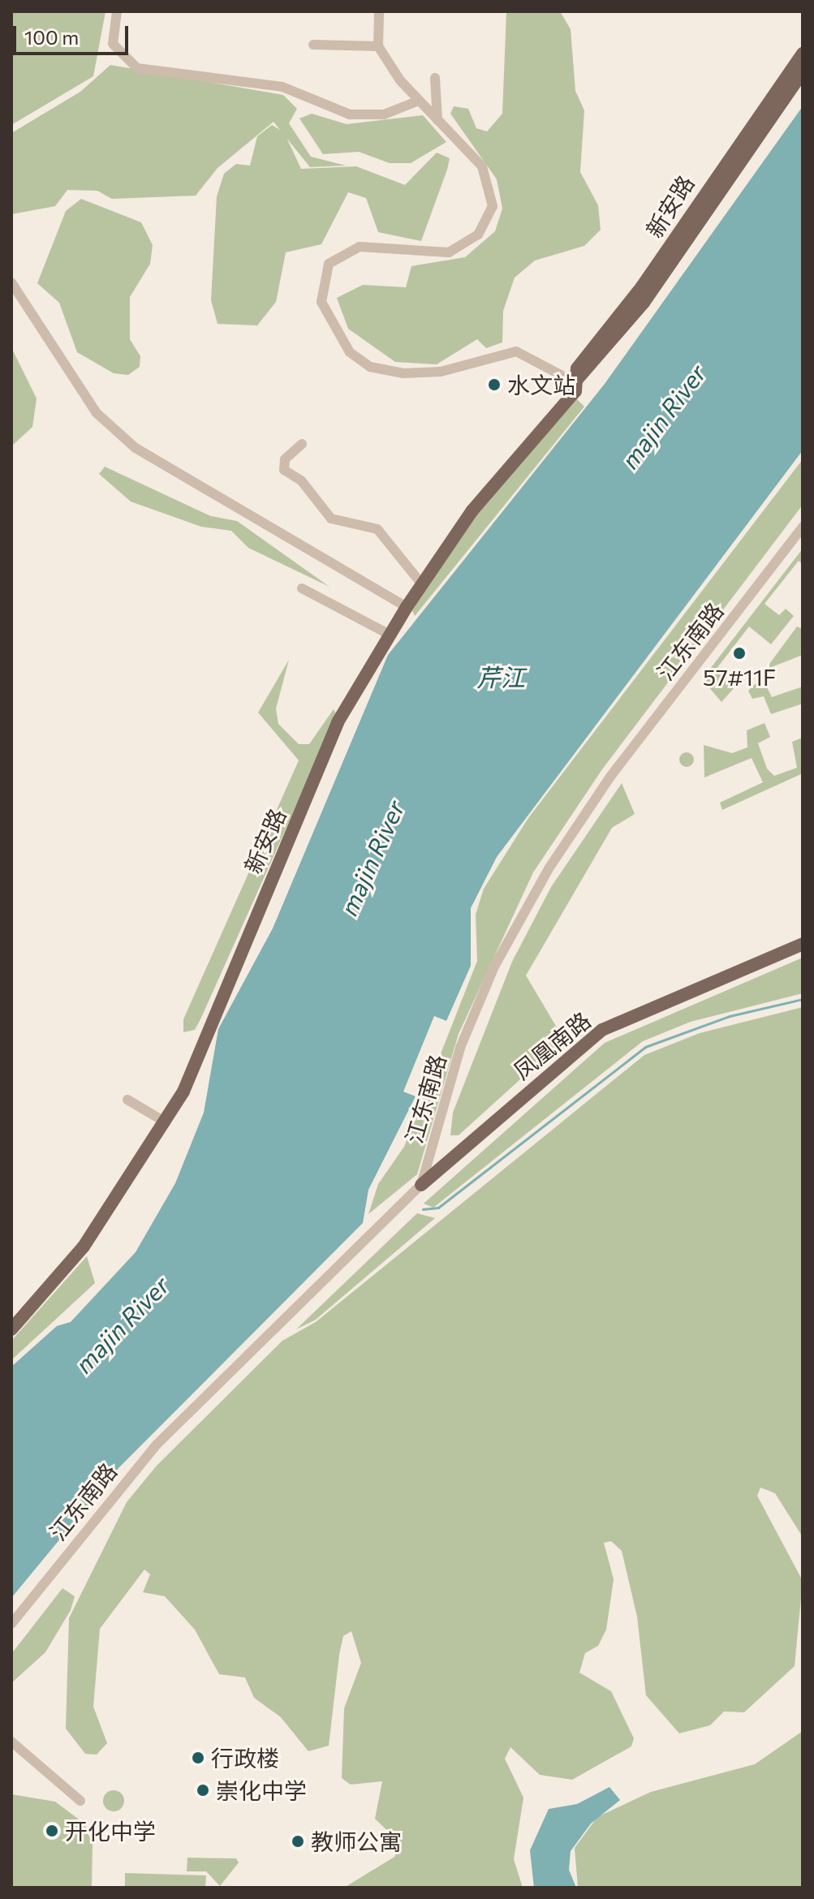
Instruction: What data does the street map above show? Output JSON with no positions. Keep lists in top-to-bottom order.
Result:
{
  "streets": {
    "main road": ["新安路", "凤凰南路"],
    "street": ["江东南路"]
  },
  "crossings": [
    ["江东南路", "凤凰南路"]
  ],
  "water": ["majin River", "芹江"],
  "places": [
    "水文站",
    "57#11F",
    "行政楼",
    "崇化中学",
    "开化中学",
    "教师公寓"
  ],
  "scale_bar": "100 m"
}
